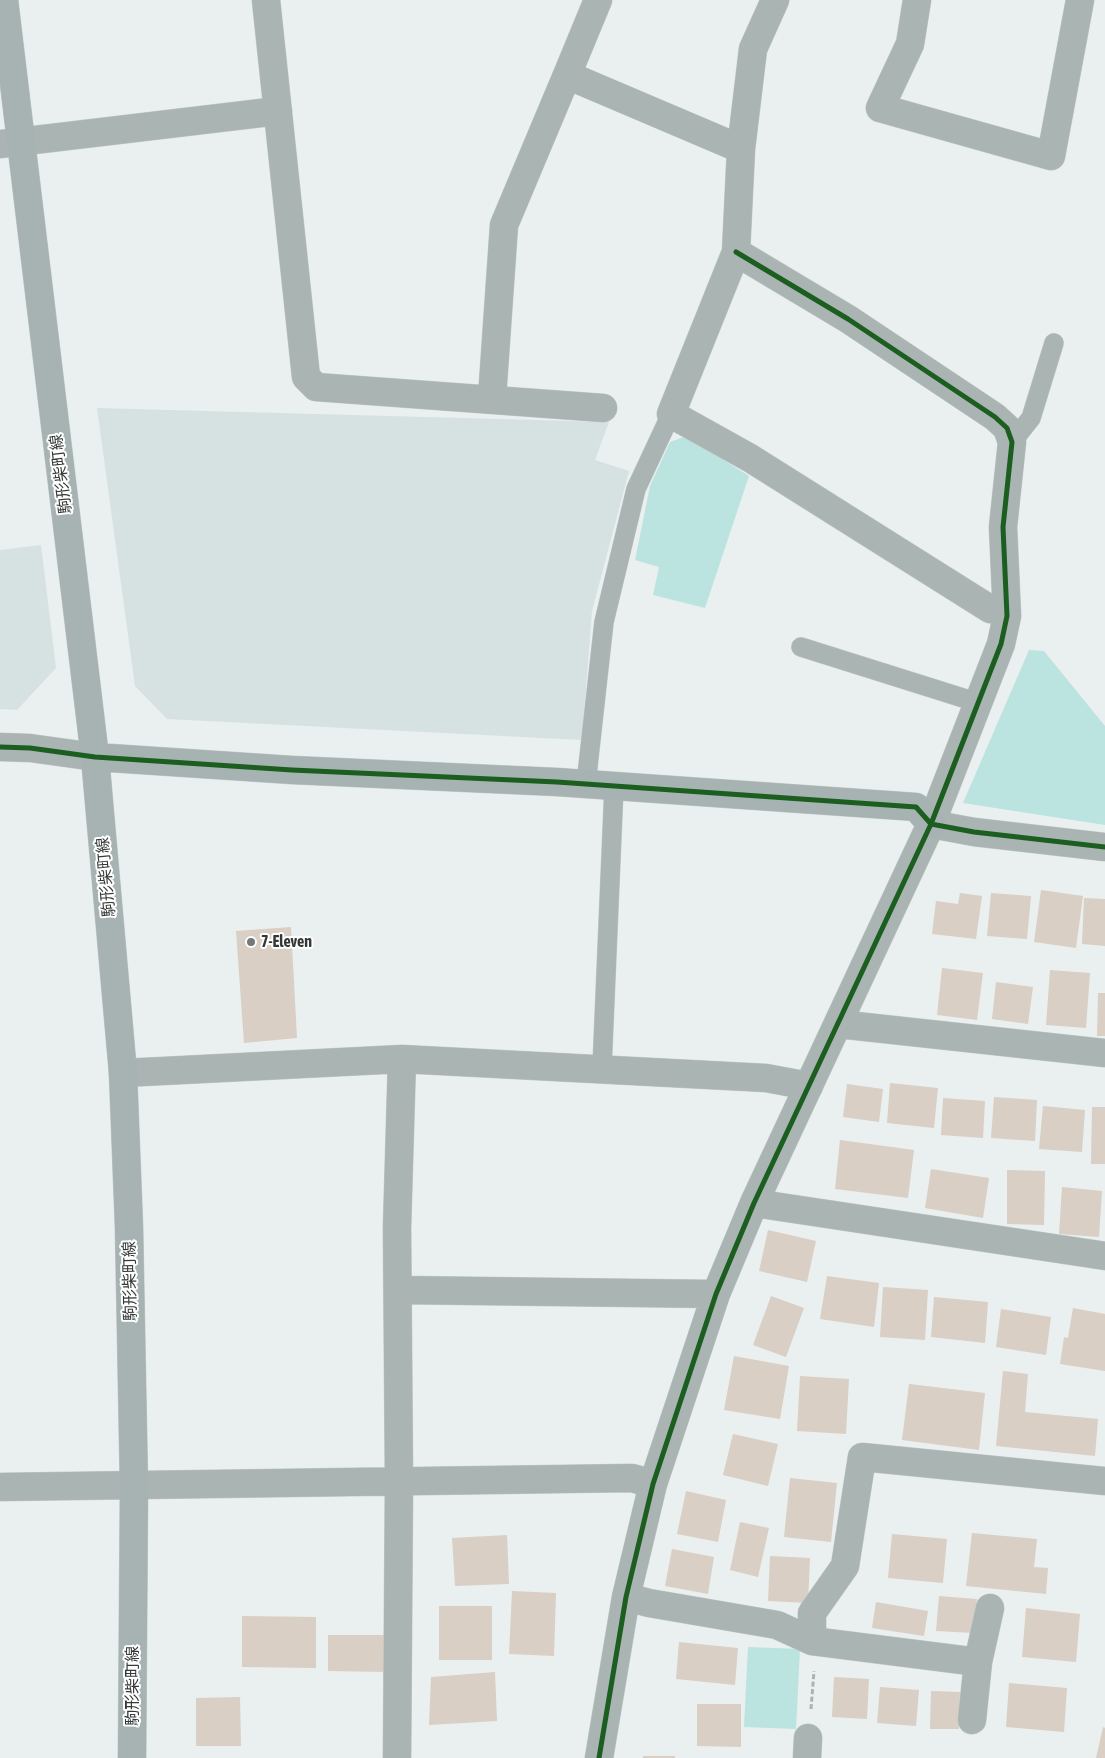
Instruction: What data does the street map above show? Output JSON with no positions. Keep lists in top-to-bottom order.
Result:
{
  "streets": {
    "main road": ["駒形柴町線"]
  },
  "places": ["7-Eleven"]
}
